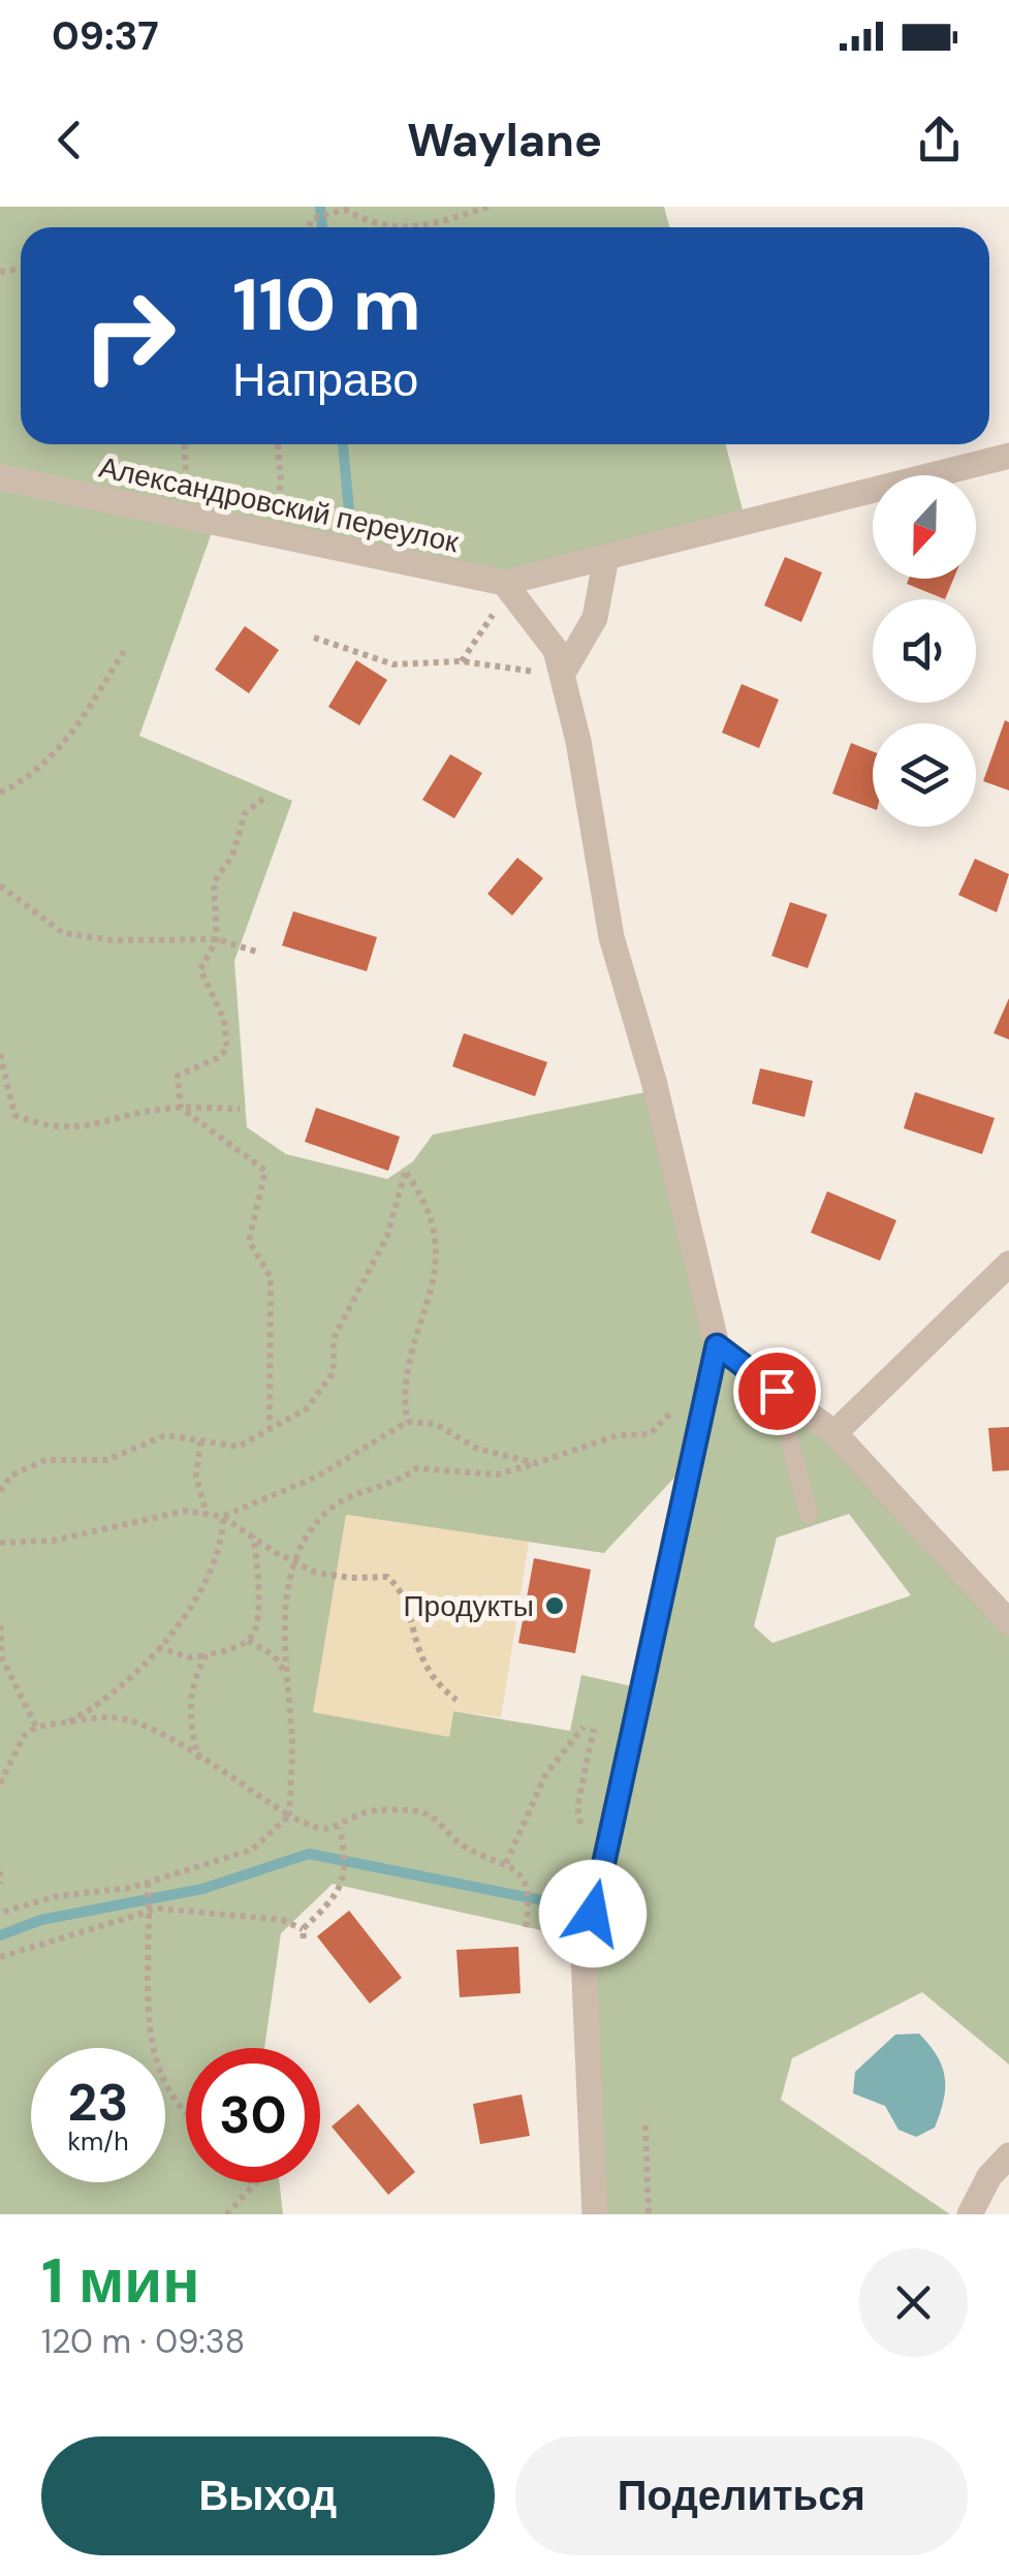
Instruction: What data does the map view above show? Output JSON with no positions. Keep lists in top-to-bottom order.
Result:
{
  "streets": {
    "street": ["Александровский переулок"]
  },
  "places": ["Продукты"],
  "north": "bottom",
  "page": {
    "status": "09:37",
    "header": "Waylane",
    "turn": ["110 m", "Направо"],
    "speed": "23 km/h",
    "limit": "30",
    "heading": ["1 мин", "120 m · 09:38"],
    "buttons": ["Выход", "Поделиться"]
  }
}
